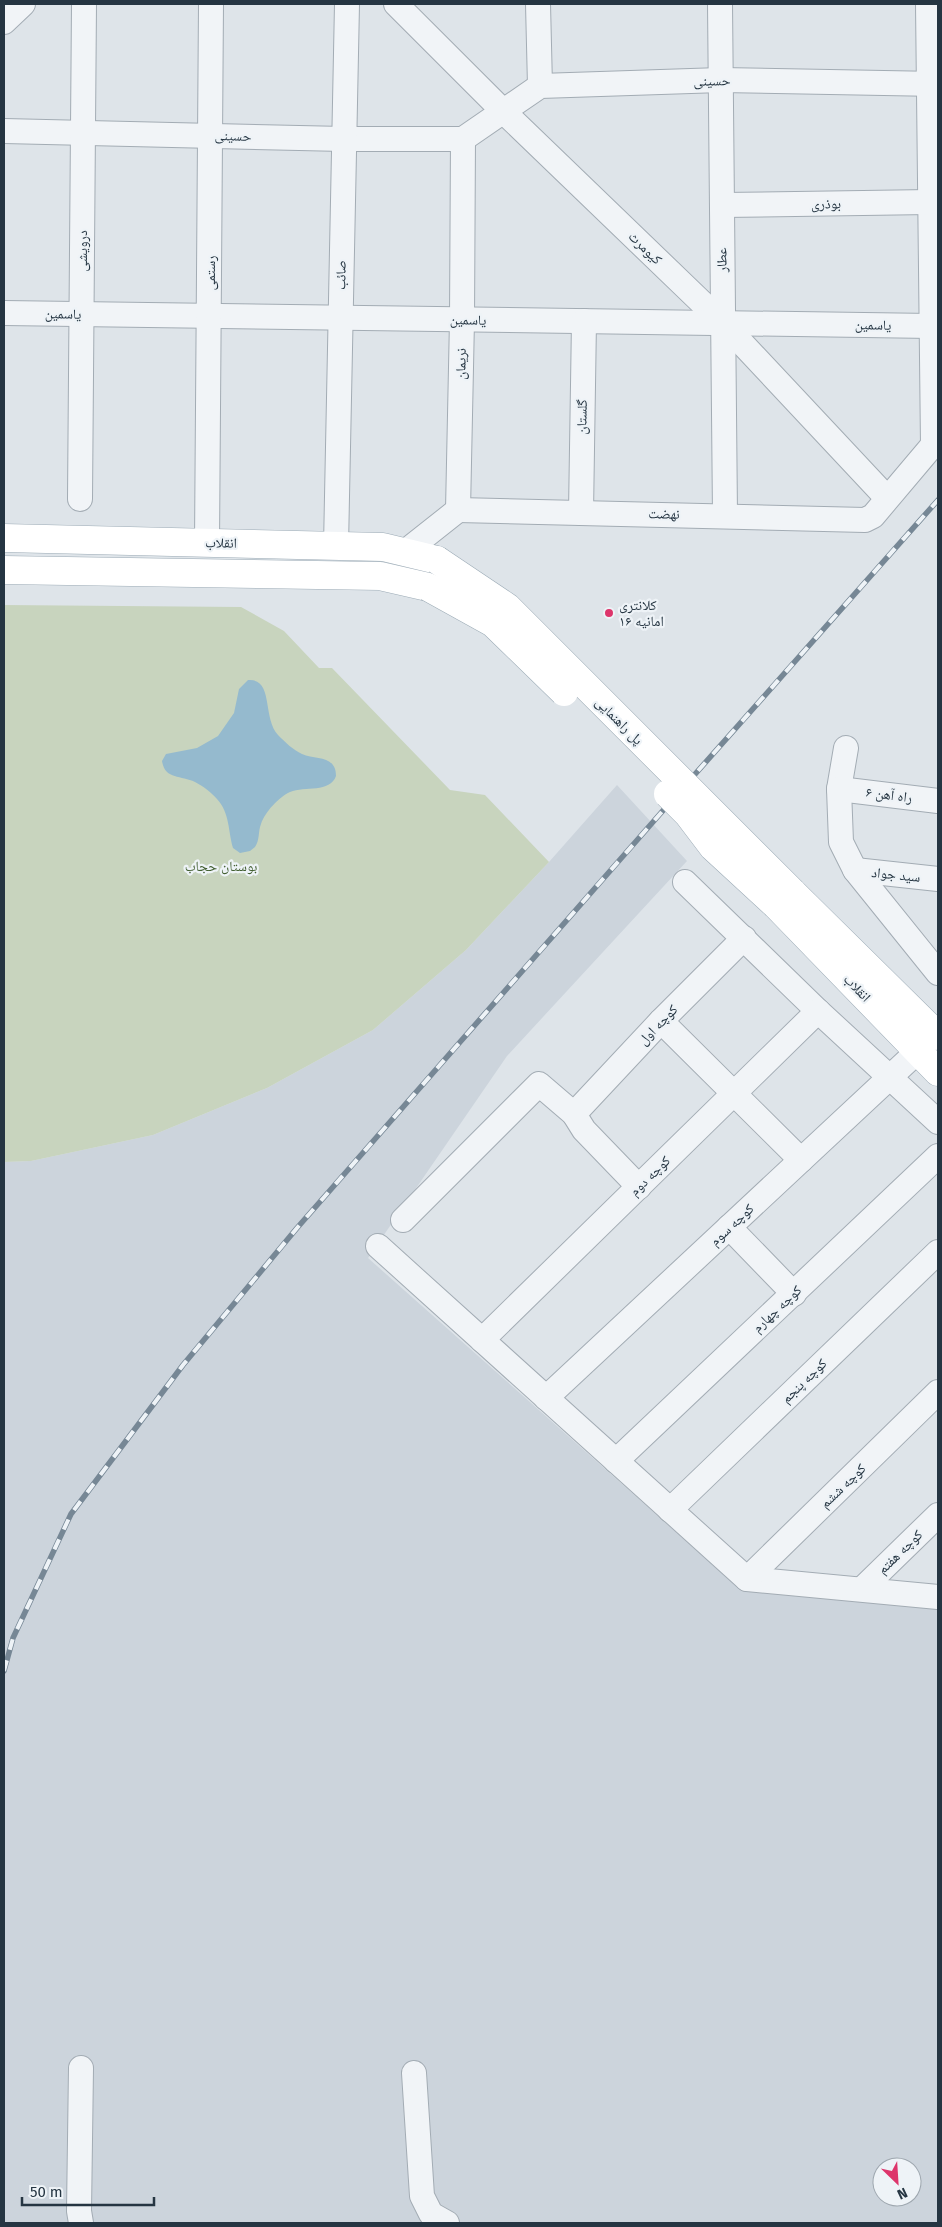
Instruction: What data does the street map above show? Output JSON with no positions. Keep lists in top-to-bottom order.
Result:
{
  "streets": {
    "main road": ["انقلاب", "پل راهنمایی"],
    "street": [
      "حسینی",
      "بوذری",
      "کیومرث",
      "درویشی",
      "عطار",
      "رستمی",
      "صائب",
      "یاسمین",
      "نریمان",
      "گلستان",
      "نهضت",
      "راه آهن ۶",
      "سید جواد",
      "کوچه اول",
      "کوچه دوم",
      "کوچه سوم",
      "کوچه چهارم",
      "کوچه پنجم",
      "کوچه ششم",
      "کوچه هفتم"
    ]
  },
  "crossings": [
    ["حسینی", "درویشی"],
    ["حسینی", "عطار"],
    ["حسینی", "رستمی"],
    ["حسینی", "صائب"],
    ["حسینی", "نریمان"],
    ["بوذری", "عطار"],
    ["کیومرث", "عطار"],
    ["کیومرث", "یاسمین"],
    ["کیومرث", "نهضت"],
    ["درویشی", "یاسمین"],
    ["عطار", "یاسمین"],
    ["عطار", "نهضت"],
    ["رستمی", "یاسمین"],
    ["رستمی", "انقلاب"],
    ["صائب", "یاسمین"],
    ["صائب", "انقلاب"],
    ["یاسمین", "نریمان"],
    ["یاسمین", "گلستان"],
    ["نریمان", "نهضت"],
    ["گلستان", "نهضت"],
    ["انقلاب", "پل راهنمایی"],
    ["انقلاب", "کوچه سوم"]
  ],
  "parks": ["بوستان حجاب"],
  "places": ["کلانتری ۱۶ امانیه"],
  "scale_bar": "50 m",
  "north": "bottom right"
}
